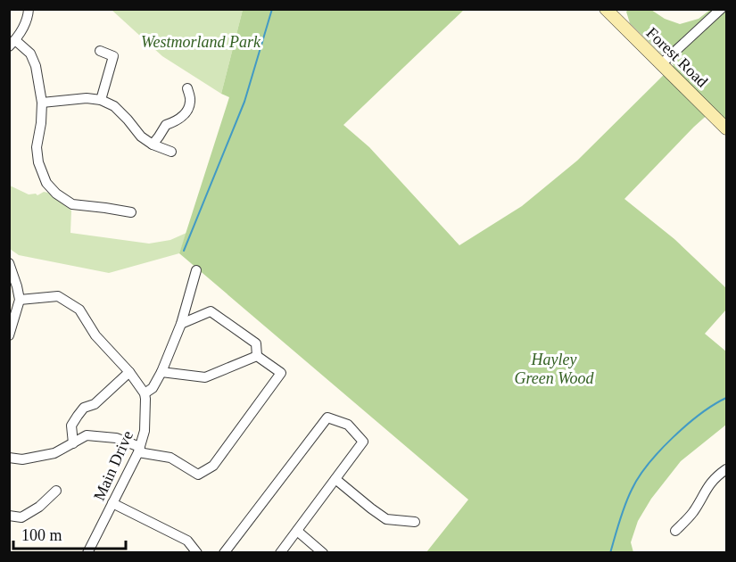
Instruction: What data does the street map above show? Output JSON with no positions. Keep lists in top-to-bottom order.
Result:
{
  "streets": {
    "main road": ["Forest Road"],
    "street": ["Main Drive"]
  },
  "parks": ["Westmorland Park", "Hayley Green Wood"],
  "scale_bar": "100 m"
}
